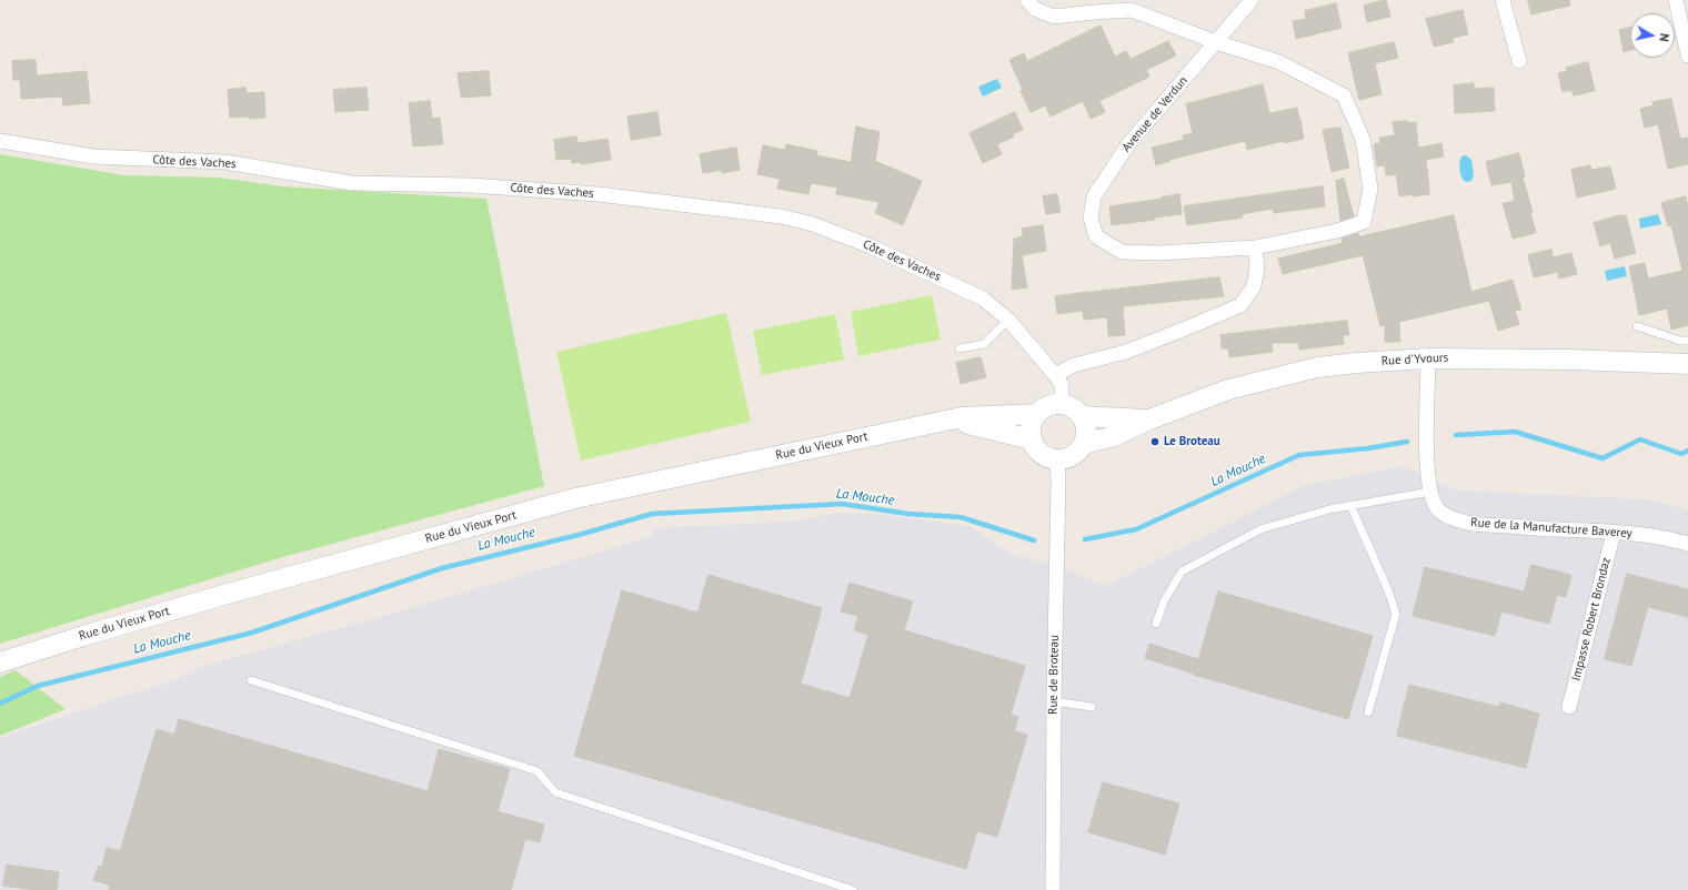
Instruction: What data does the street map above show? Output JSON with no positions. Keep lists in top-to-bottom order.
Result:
{
  "streets": {
    "main road": ["Rue d'Yvours", "Rue du Vieux Port"],
    "street": [
      "Avenue de Verdun",
      "Côte des Vaches",
      "Rue de la Manufacture Baverey",
      "Impasse Robert Brondaz",
      "Rue de Broteau"
    ]
  },
  "crossings": [
    ["Rue d'Yvours", "Rue du Vieux Port"],
    ["Rue d'Yvours", "Rue de la Manufacture Baverey"],
    ["Rue d'Yvours", "Rue de Broteau"],
    ["Rue du Vieux Port", "Rue de Broteau"],
    ["Rue de la Manufacture Baverey", "Impasse Robert Brondaz"]
  ],
  "water": ["La Mouche"],
  "places": ["Le Broteau"],
  "north": "right"
}
